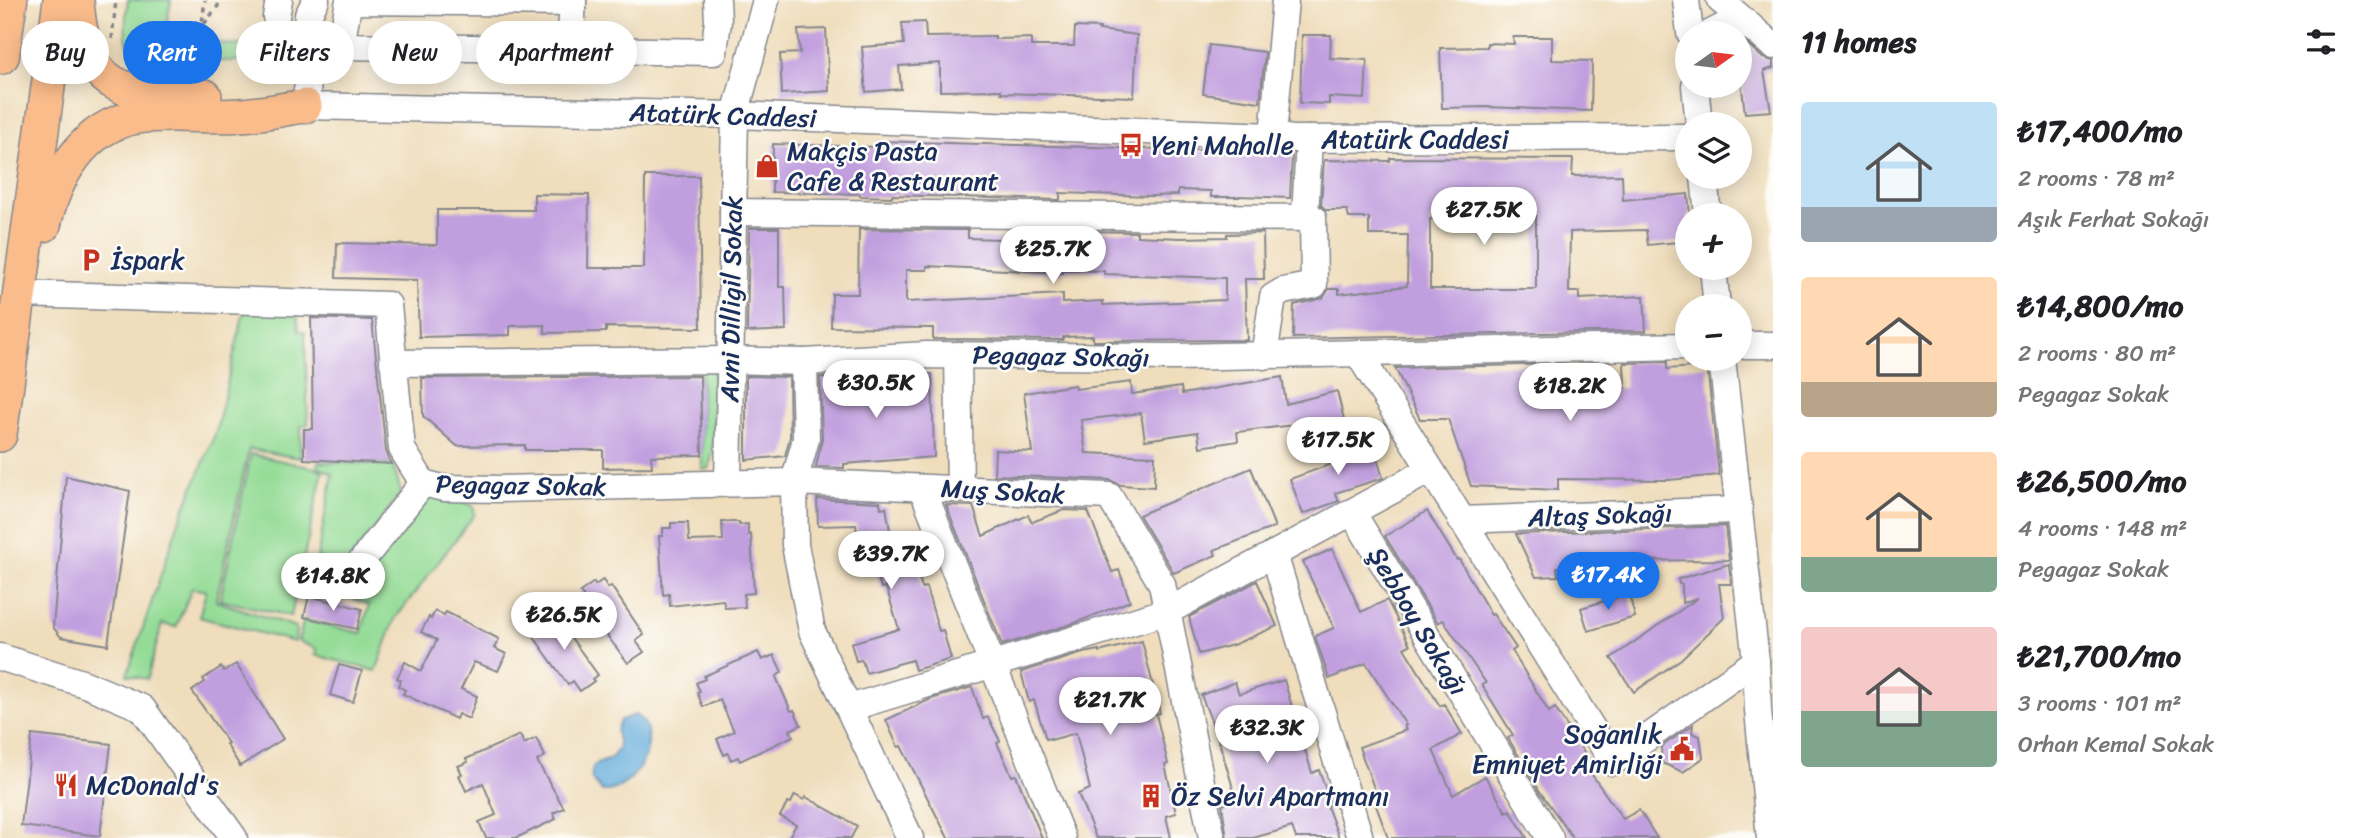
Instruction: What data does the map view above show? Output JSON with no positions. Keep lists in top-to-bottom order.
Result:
{
  "streets": {
    "street": [
      "Atatürk Caddesi",
      "Avni Dilligil Sokak",
      "Pegagaz Sokağı",
      "Pegagaz Sokak",
      "Muş Sokak",
      "Altaş Sokağı",
      "Şebboy Sokağı"
    ]
  },
  "crossings": [
    ["Atatürk Caddesi", "Avni Dilligil Sokak"],
    ["Avni Dilligil Sokak", "Pegagaz Sokağı"],
    ["Avni Dilligil Sokak", "Pegagaz Sokak"],
    ["Pegagaz Sokağı", "Pegagaz Sokak"],
    ["Pegagaz Sokak", "Muş Sokak"]
  ],
  "places": {
    "bus stop": ["Yeni Mahalle"],
    "shop": ["Makçis Pasta Cafe & Restaurant"],
    "parking": ["İspark"],
    "public building": ["Soğanlık Emniyet Amirliği"],
    "restaurant": ["McDonald's"],
    "building": ["Öz Selvi Apartmanı"]
  },
  "north": "right",
  "page": {
    "heading": "11 homes",
    "map_buttons": ["+", "−"],
    "chip": [
      "Buy",
      "Rent",
      "Filters",
      "New",
      "Apartment"
    ],
    "list": [
      {
        "name": "₺17,400/mo",
        "note": "2 rooms · 78 m² · Aşık Ferhat Sokağı"
      },
      {
        "name": "₺14,800/mo",
        "note": "2 rooms · 80 m² · Pegagaz Sokak"
      },
      {
        "name": "₺26,500/mo",
        "note": "4 rooms · 148 m² · Pegagaz Sokak"
      },
      {
        "name": "₺21,700/mo",
        "note": "3 rooms · 101 m² · Orhan Kemal Sokak"
      }
    ],
    "price": [
      "₺27.5K",
      "₺25.7K",
      "₺30.5K",
      "₺18.2K",
      "₺17.5K",
      "₺39.7K",
      "₺17.4K",
      "₺14.8K",
      "₺26.5K",
      "₺21.7K",
      "₺32.3K"
    ]
  }
}
